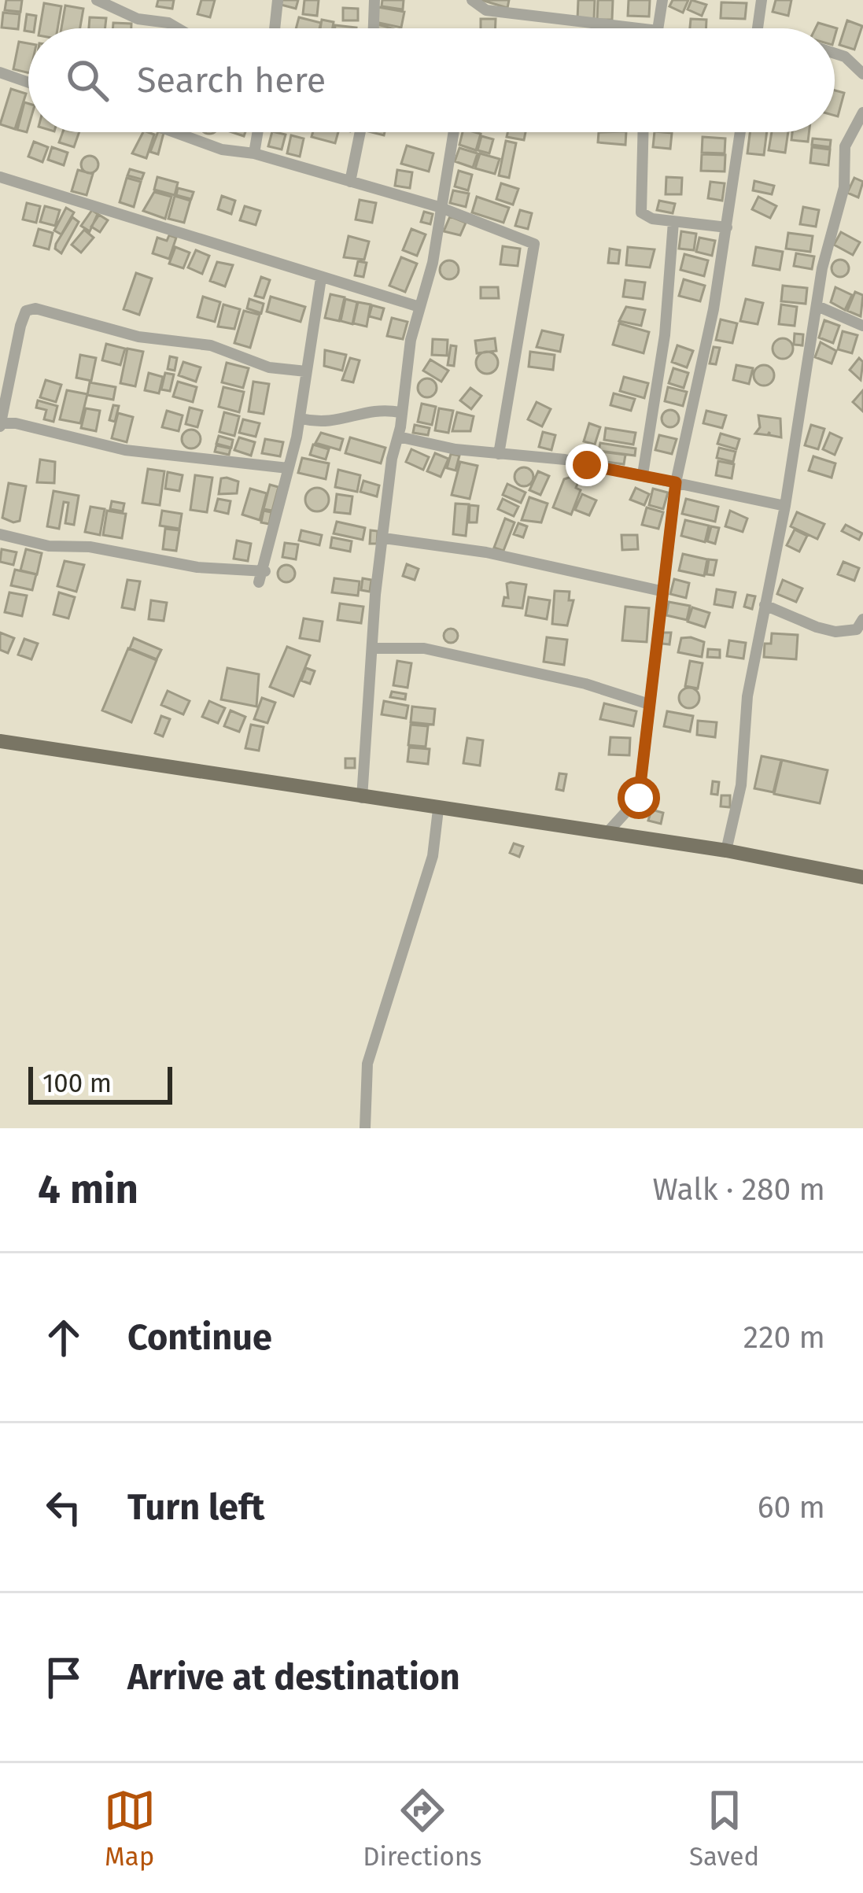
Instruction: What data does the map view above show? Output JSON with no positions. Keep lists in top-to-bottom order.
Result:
{
  "scale_bar": "100 m",
  "page": {
    "search": "Search here",
    "scale": "100 m",
    "heading": ["4 min", "Walk · 280 m"],
    "list": [
      ["Continue", "220 m"],
      ["Turn left", "60 m"],
      "Arrive at destination"
    ],
    "nav": ["Map", "Directions", "Saved"]
  }
}
